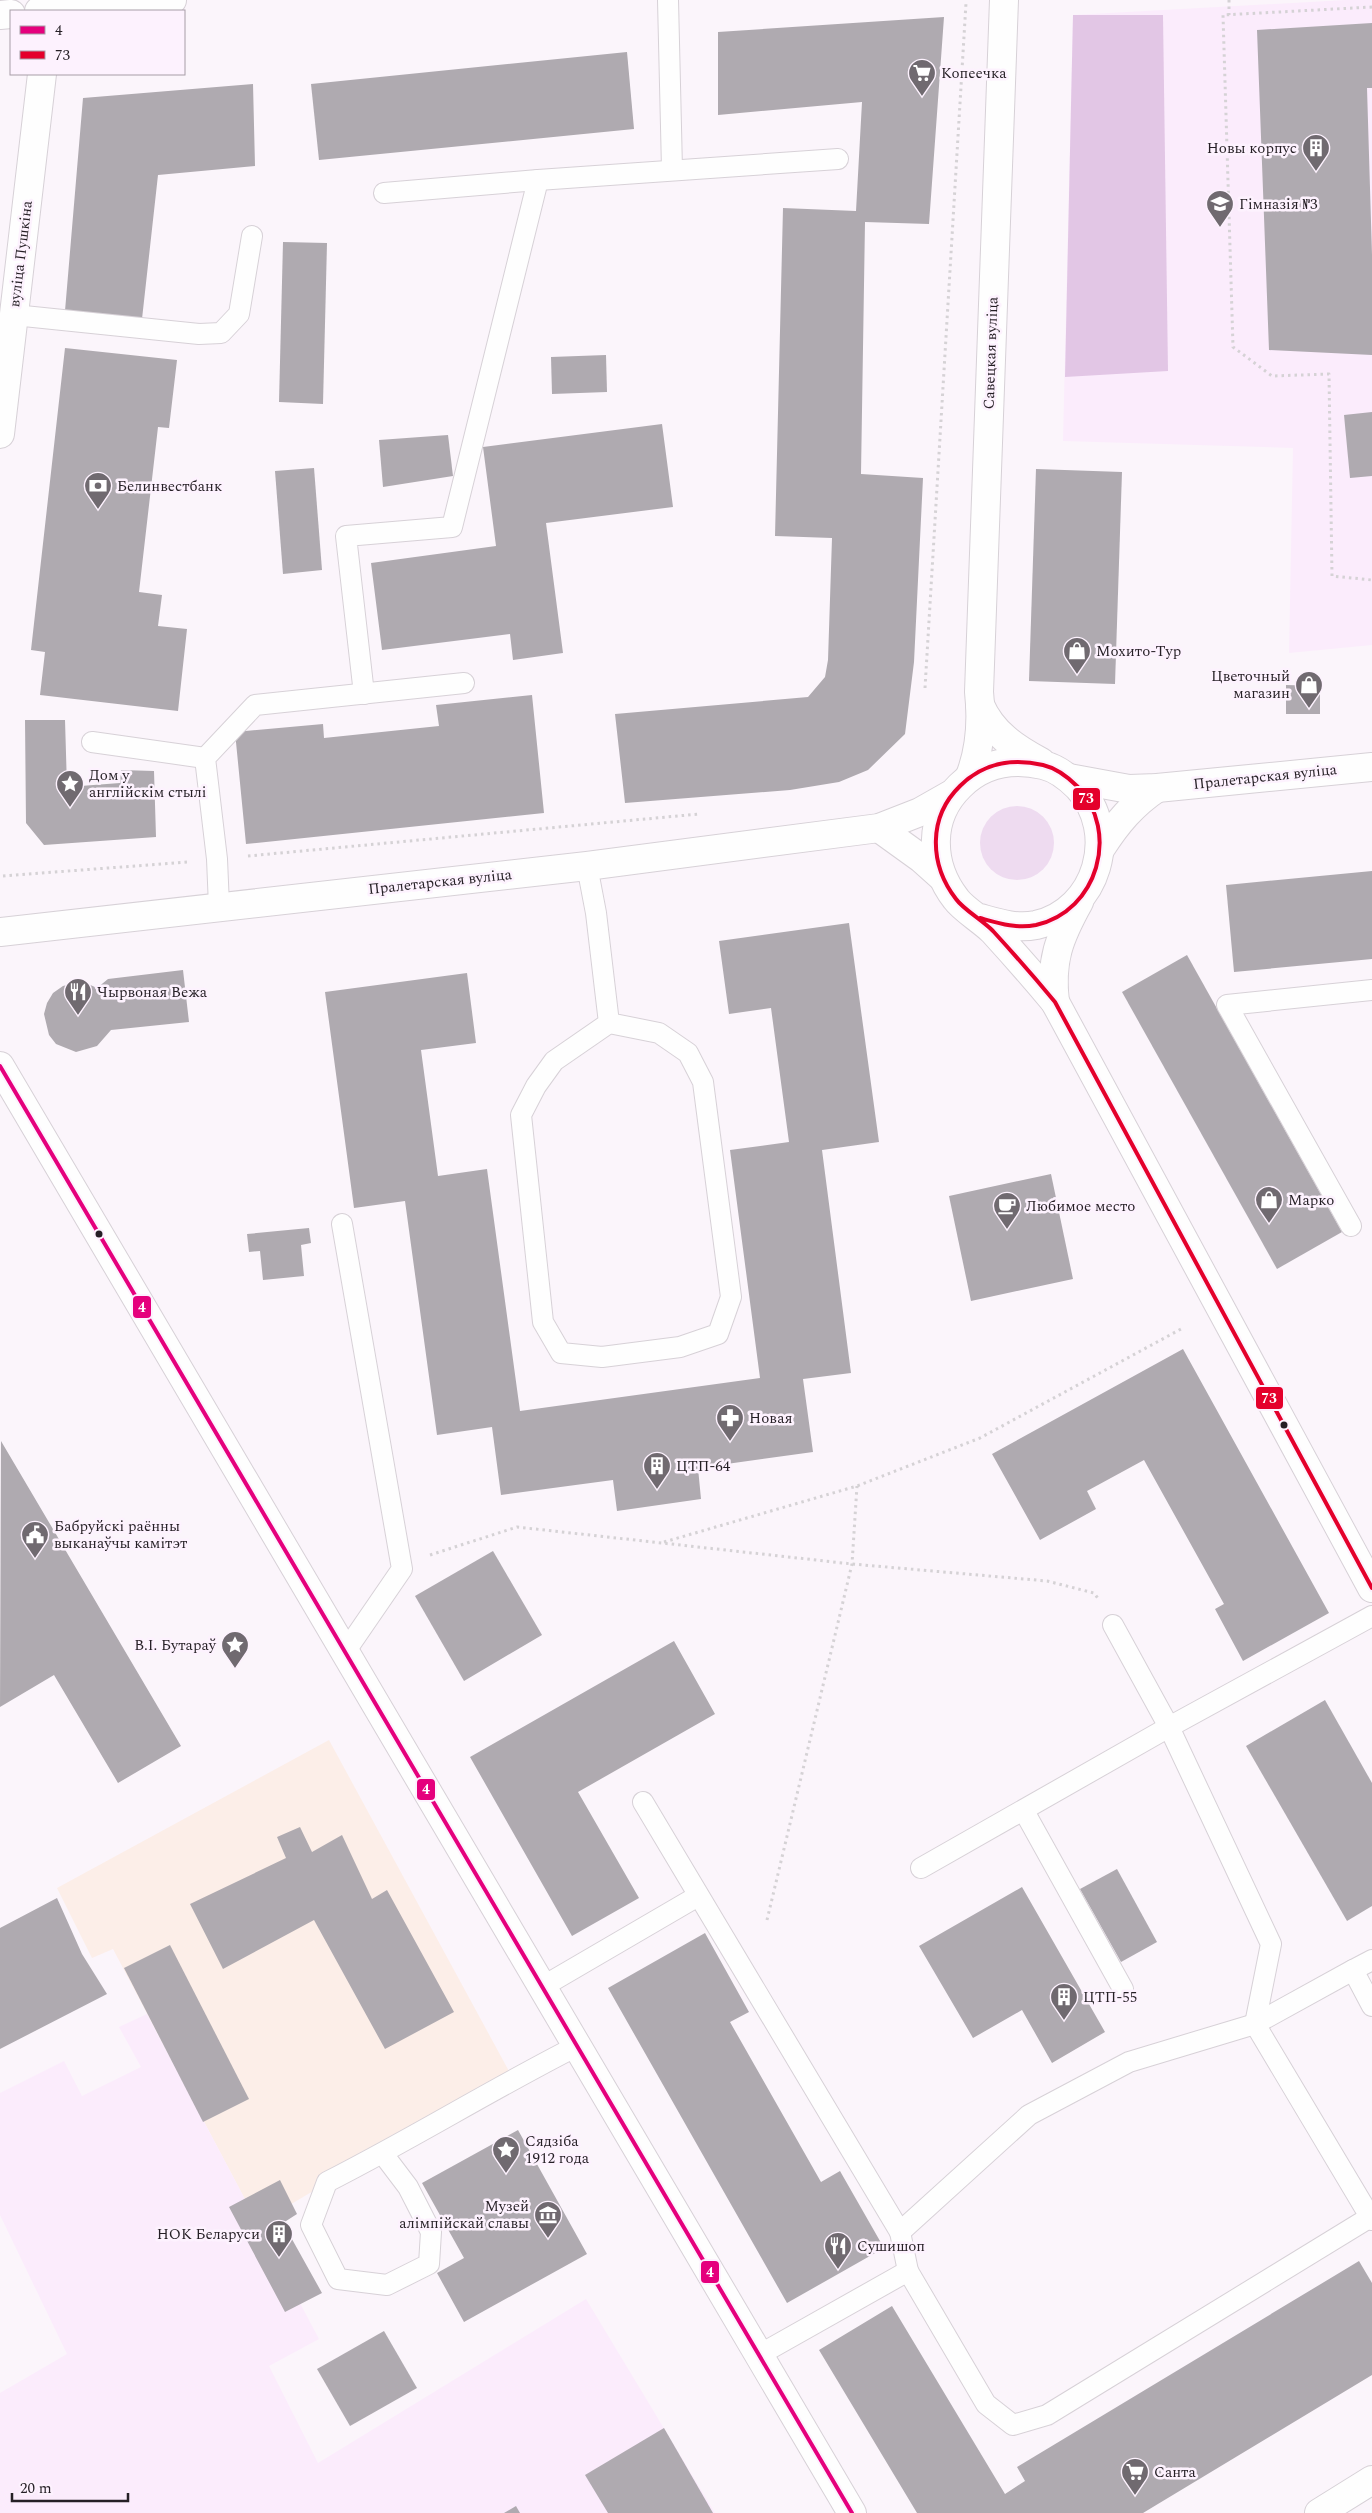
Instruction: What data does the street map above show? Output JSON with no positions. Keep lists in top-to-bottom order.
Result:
{
  "streets": {
    "street": ["вуліца Пушкіна", "Савецкая вуліца", "Пралетарская вуліца"]
  },
  "crossings": [
    ["Савецкая вуліца", "Пралетарская вуліца"]
  ],
  "places": {
    "supermarket": ["Копеечка", "Санта"],
    "building": [
      "Новы корпус",
      "ЦТП-64",
      "ЦТП-55",
      "НОК Беларуси"
    ],
    "school or university": ["Гімназія №3"],
    "bank": ["Белинвестбанк"],
    "shop": ["Мохито-Тур", "Цветочный магазин", "Марко"],
    "place": ["Дом у англійскім стылі", "В.І. Бутараў", "Сядзіба 1912 года"],
    "restaurant": ["Чырвоная Вежа", "Сушишоп"],
    "cafe": ["Любимое место"],
    "pharmacy": ["Новая"],
    "public building": ["Бабруйскі раённы выканаўчы камітэт"],
    "museum": ["Музей алімпійскай славы"]
  },
  "lines": ["transit line 73", "transit line 4"],
  "legend": ["4", "73"],
  "scale_bar": "20 m"
}
